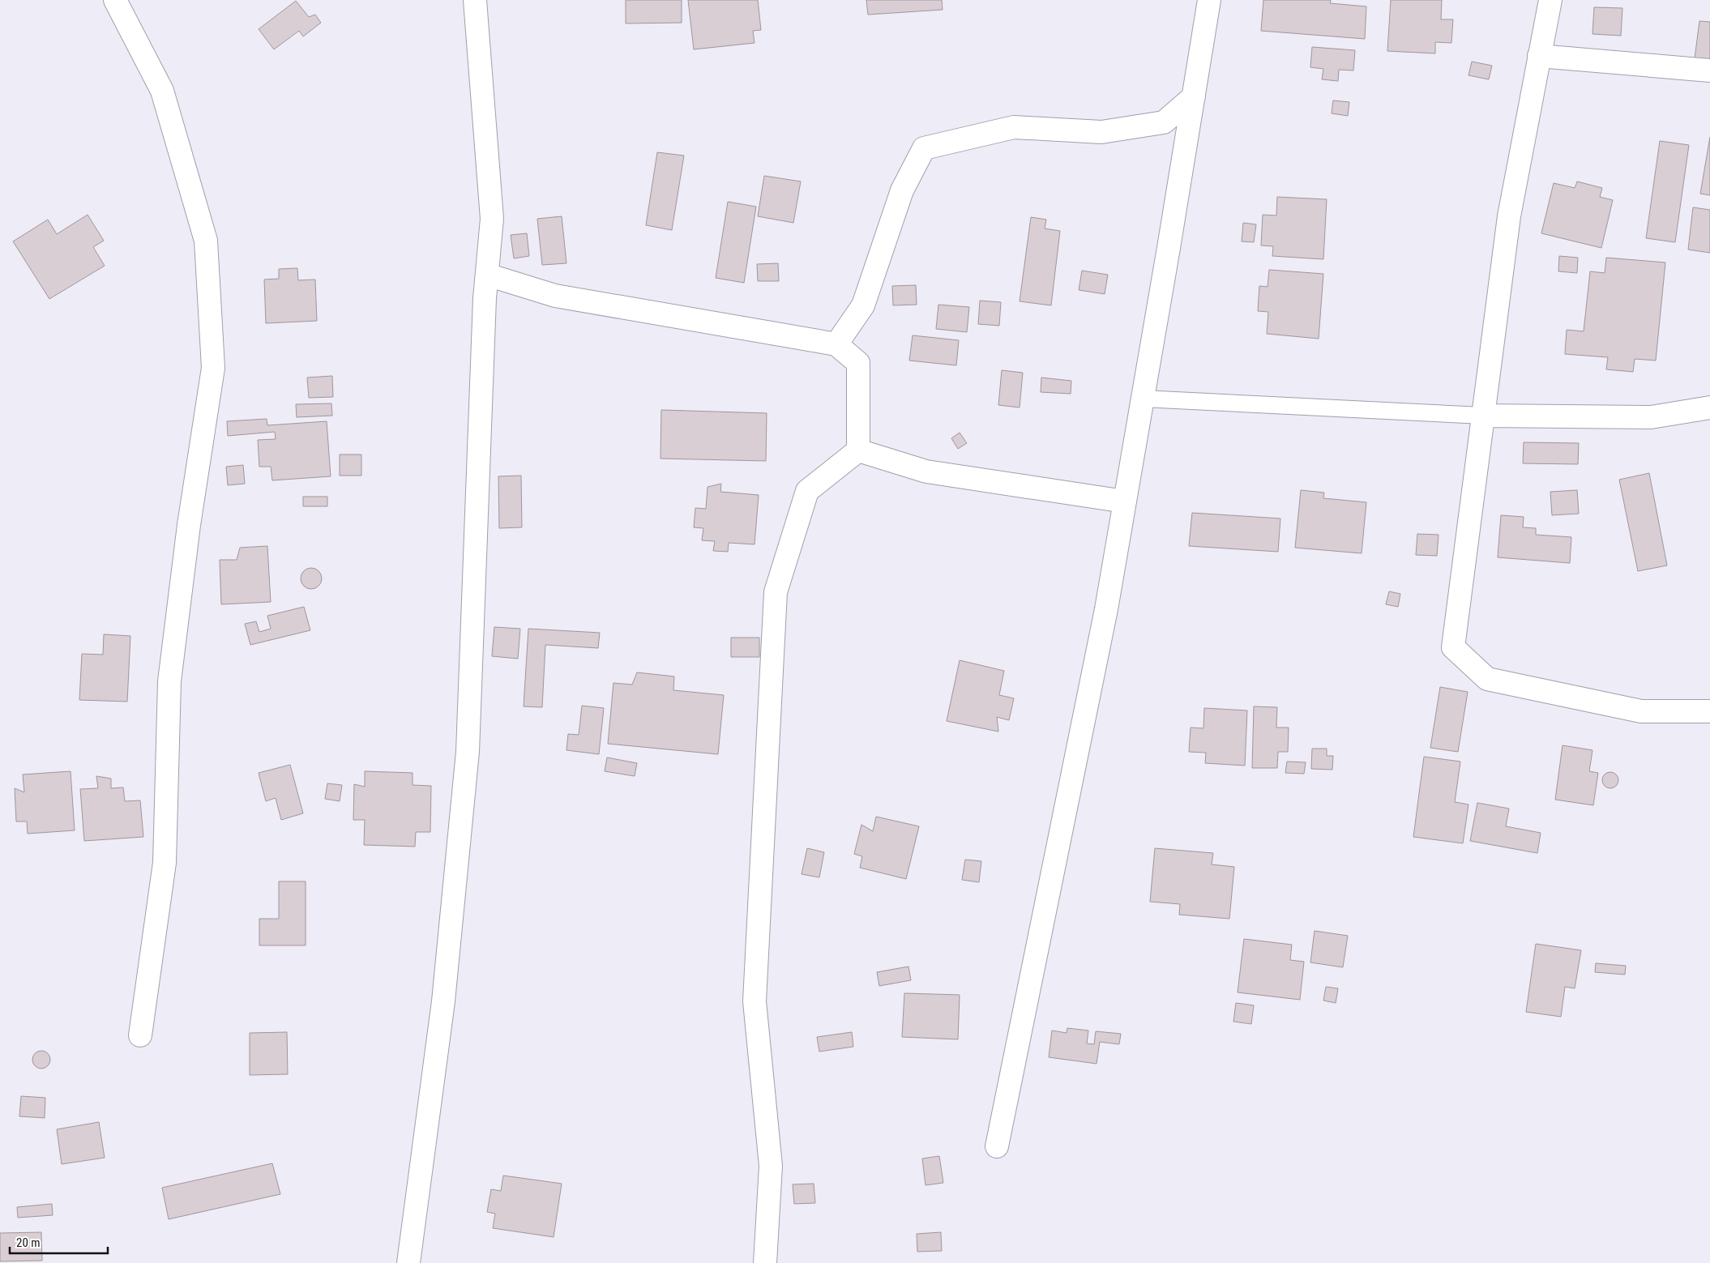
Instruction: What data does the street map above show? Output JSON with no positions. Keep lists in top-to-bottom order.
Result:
{
  "scale_bar": "20 m"
}
